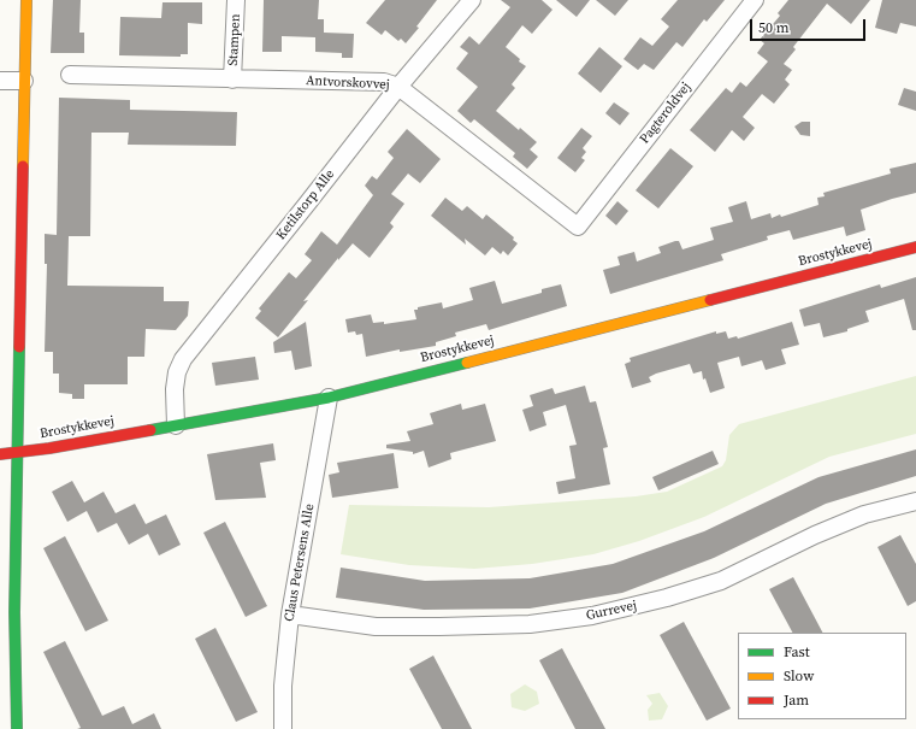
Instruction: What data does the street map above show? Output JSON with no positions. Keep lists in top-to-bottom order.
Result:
{
  "streets": {
    "street": [
      "Stampen",
      "Antvorskovvej",
      "Pagteroldvej",
      "Ketilstorp Alle",
      "Brostykkevej",
      "Claus Petersens Alle",
      "Gurrevej"
    ]
  },
  "crossings": [
    ["Stampen", "Antvorskovvej"],
    ["Antvorskovvej", "Pagteroldvej"],
    ["Antvorskovvej", "Ketilstorp Alle"],
    ["Ketilstorp Alle", "Brostykkevej"],
    ["Brostykkevej", "Claus Petersens Alle"],
    ["Claus Petersens Alle", "Gurrevej"]
  ],
  "legend": ["Fast", "Slow", "Jam"],
  "scale_bar": "50 m"
}
